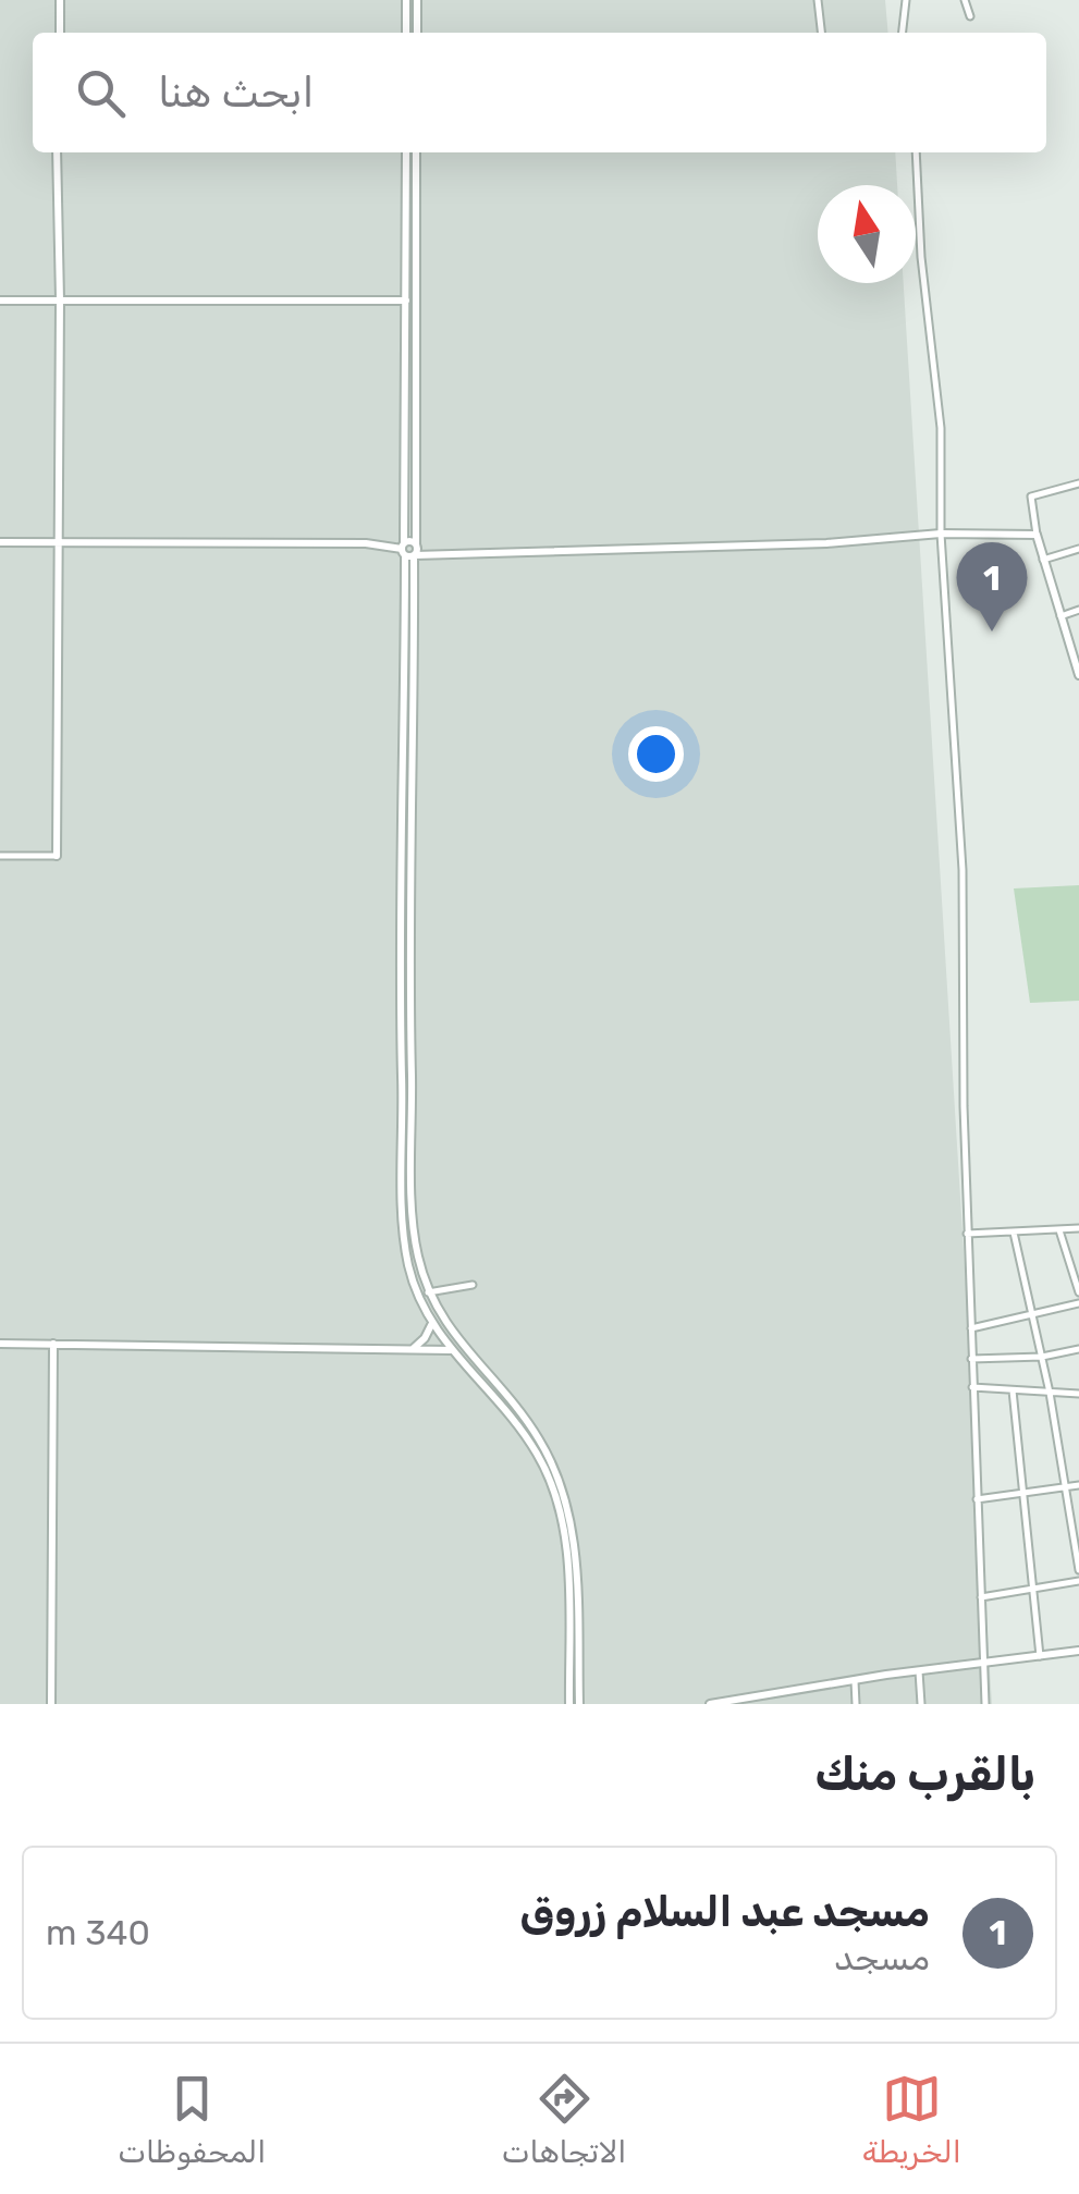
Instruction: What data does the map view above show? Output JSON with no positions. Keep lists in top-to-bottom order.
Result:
{
  "north": "top",
  "page": {
    "search": "ابحث هنا",
    "pins": "1",
    "heading": "بالقرب منك",
    "list": [
      {
        "mark": "1",
        "name": "مسجد عبد السلام زروق",
        "note": "مسجد",
        "value": "340 m"
      }
    ],
    "nav": ["الخريطة", "الاتجاهات", "المحفوظات"]
  }
}
